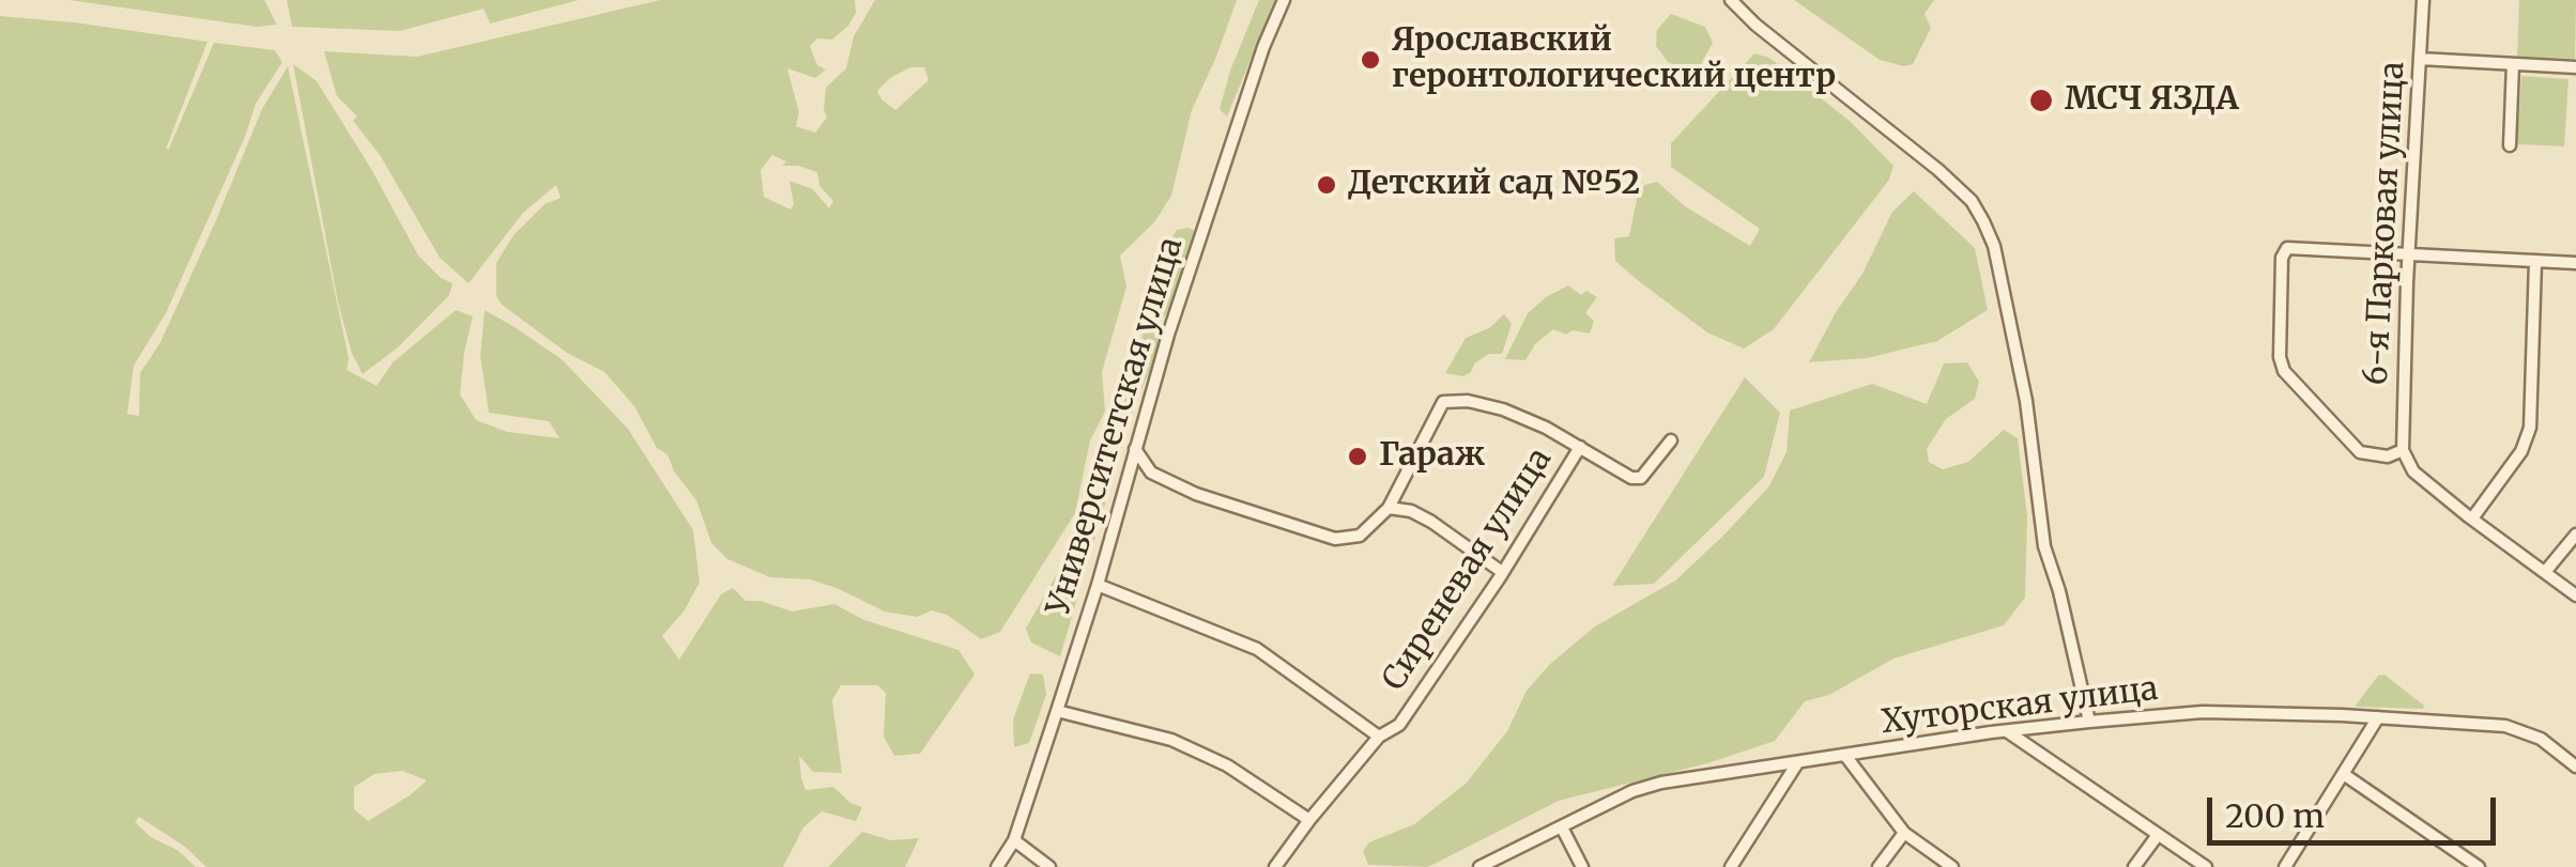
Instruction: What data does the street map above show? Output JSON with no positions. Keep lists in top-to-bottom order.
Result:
{
  "streets": {
    "street": [
      "6-я Парковая улица",
      "Университетская улица",
      "Сиреневая улица",
      "Хуторская улица"
    ]
  },
  "places": [
    "Ярославский геронтологический центр",
    "МСЧ ЯЗДА",
    "Детский сад №52",
    "Гараж"
  ],
  "scale_bar": "200 m"
}
